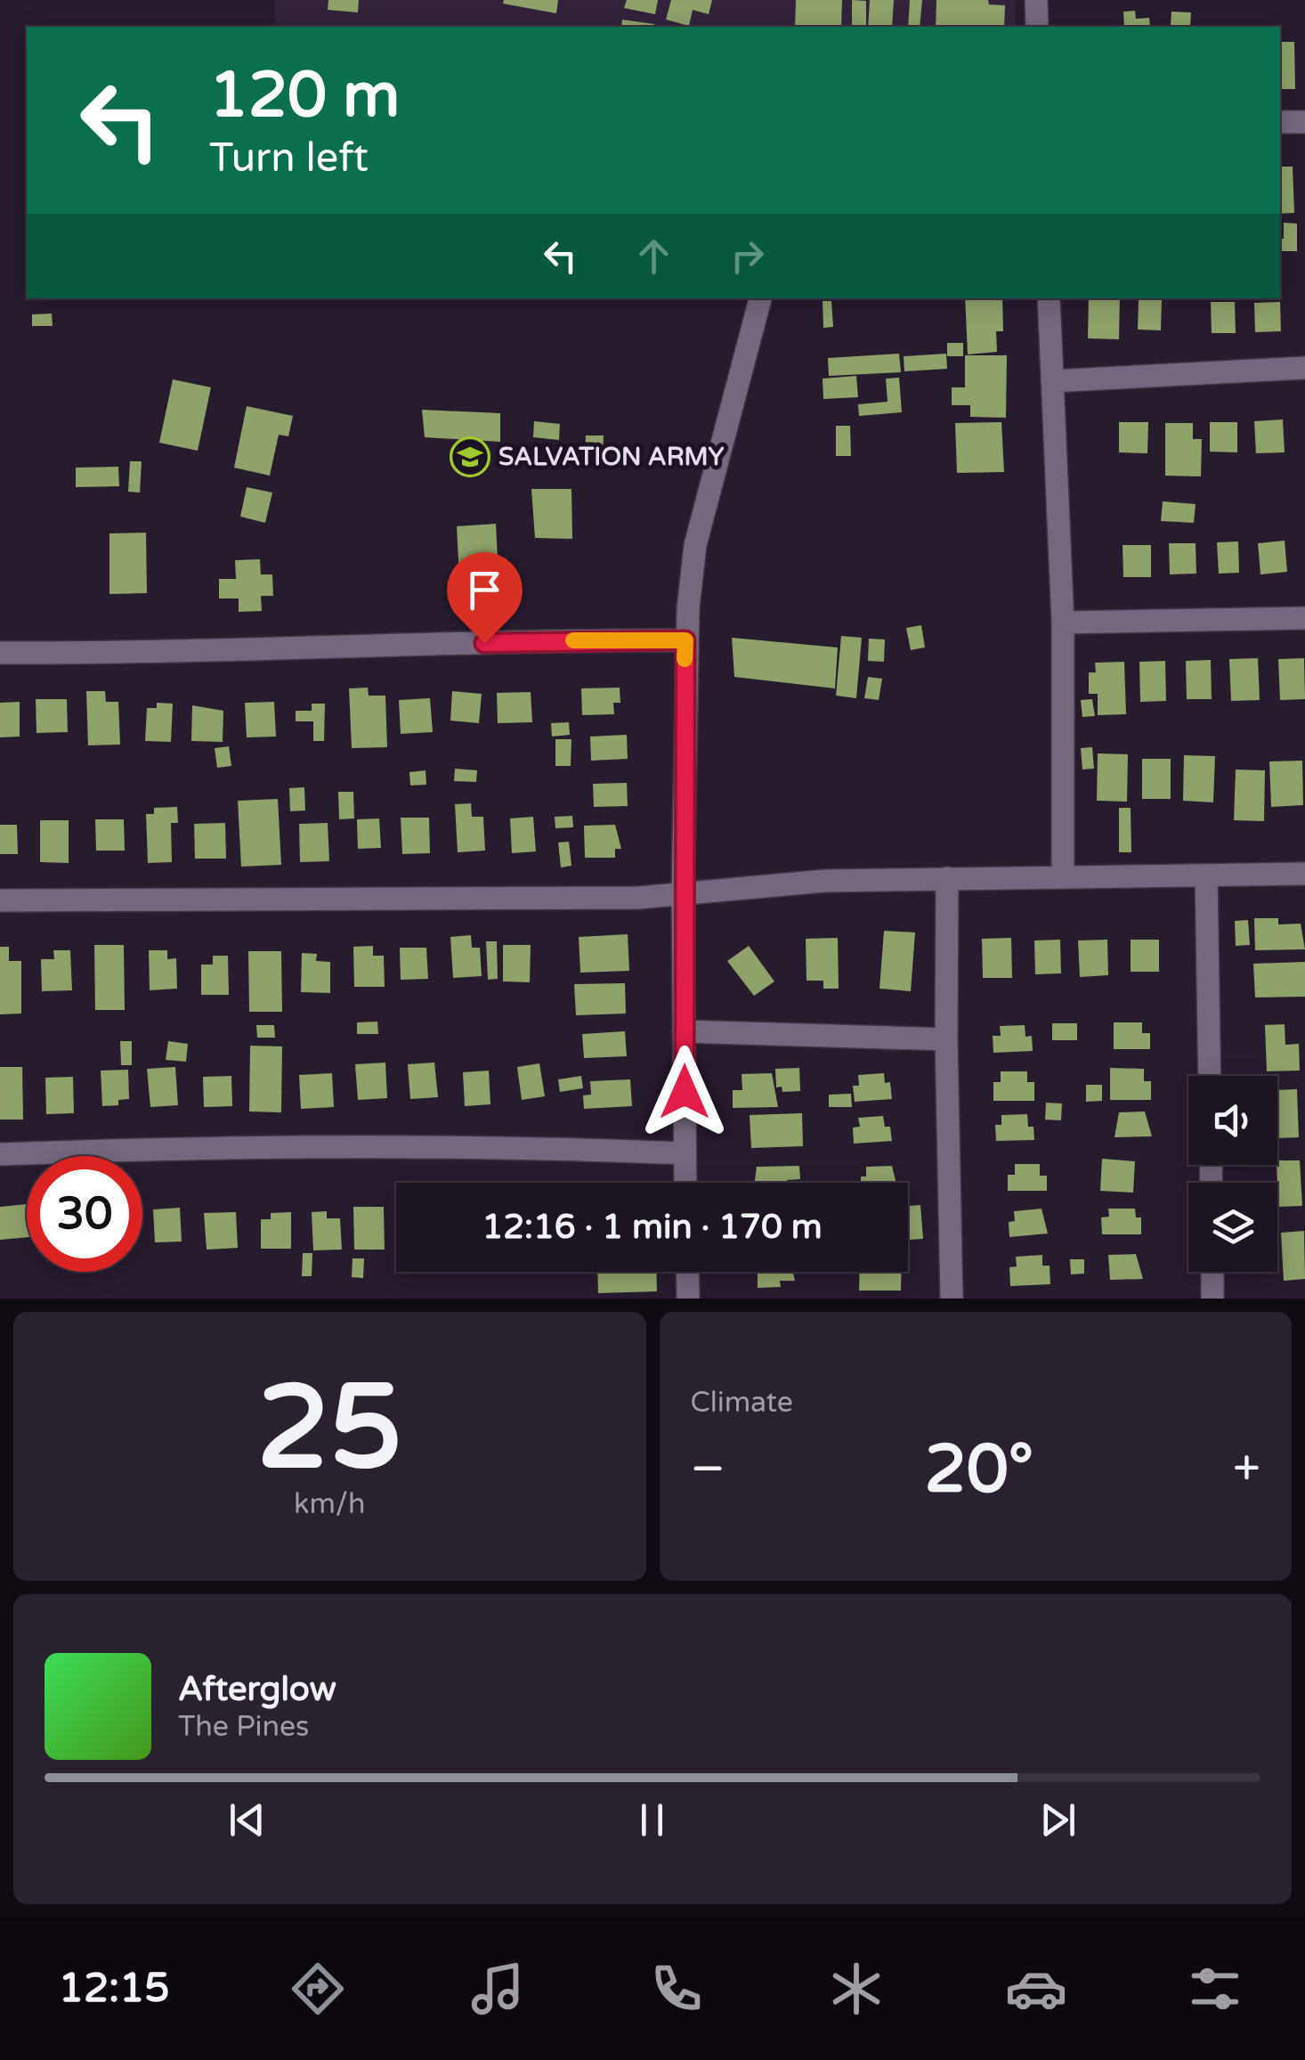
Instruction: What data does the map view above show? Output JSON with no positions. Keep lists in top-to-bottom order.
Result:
{
  "places": {
    "school or university": ["SALVATION ARMY"]
  },
  "page": {
    "turn": ["120 m", "Turn left"],
    "limit": "30",
    "trip": "12:16 · 1 min · 170 m",
    "tile": [
      ["25", "km/h"],
      "Climate"
    ],
    "heat": ["−", "20°", "+"],
    "song": ["Afterglow", "The Pines"],
    "tabs": "12:15"
  }
}
